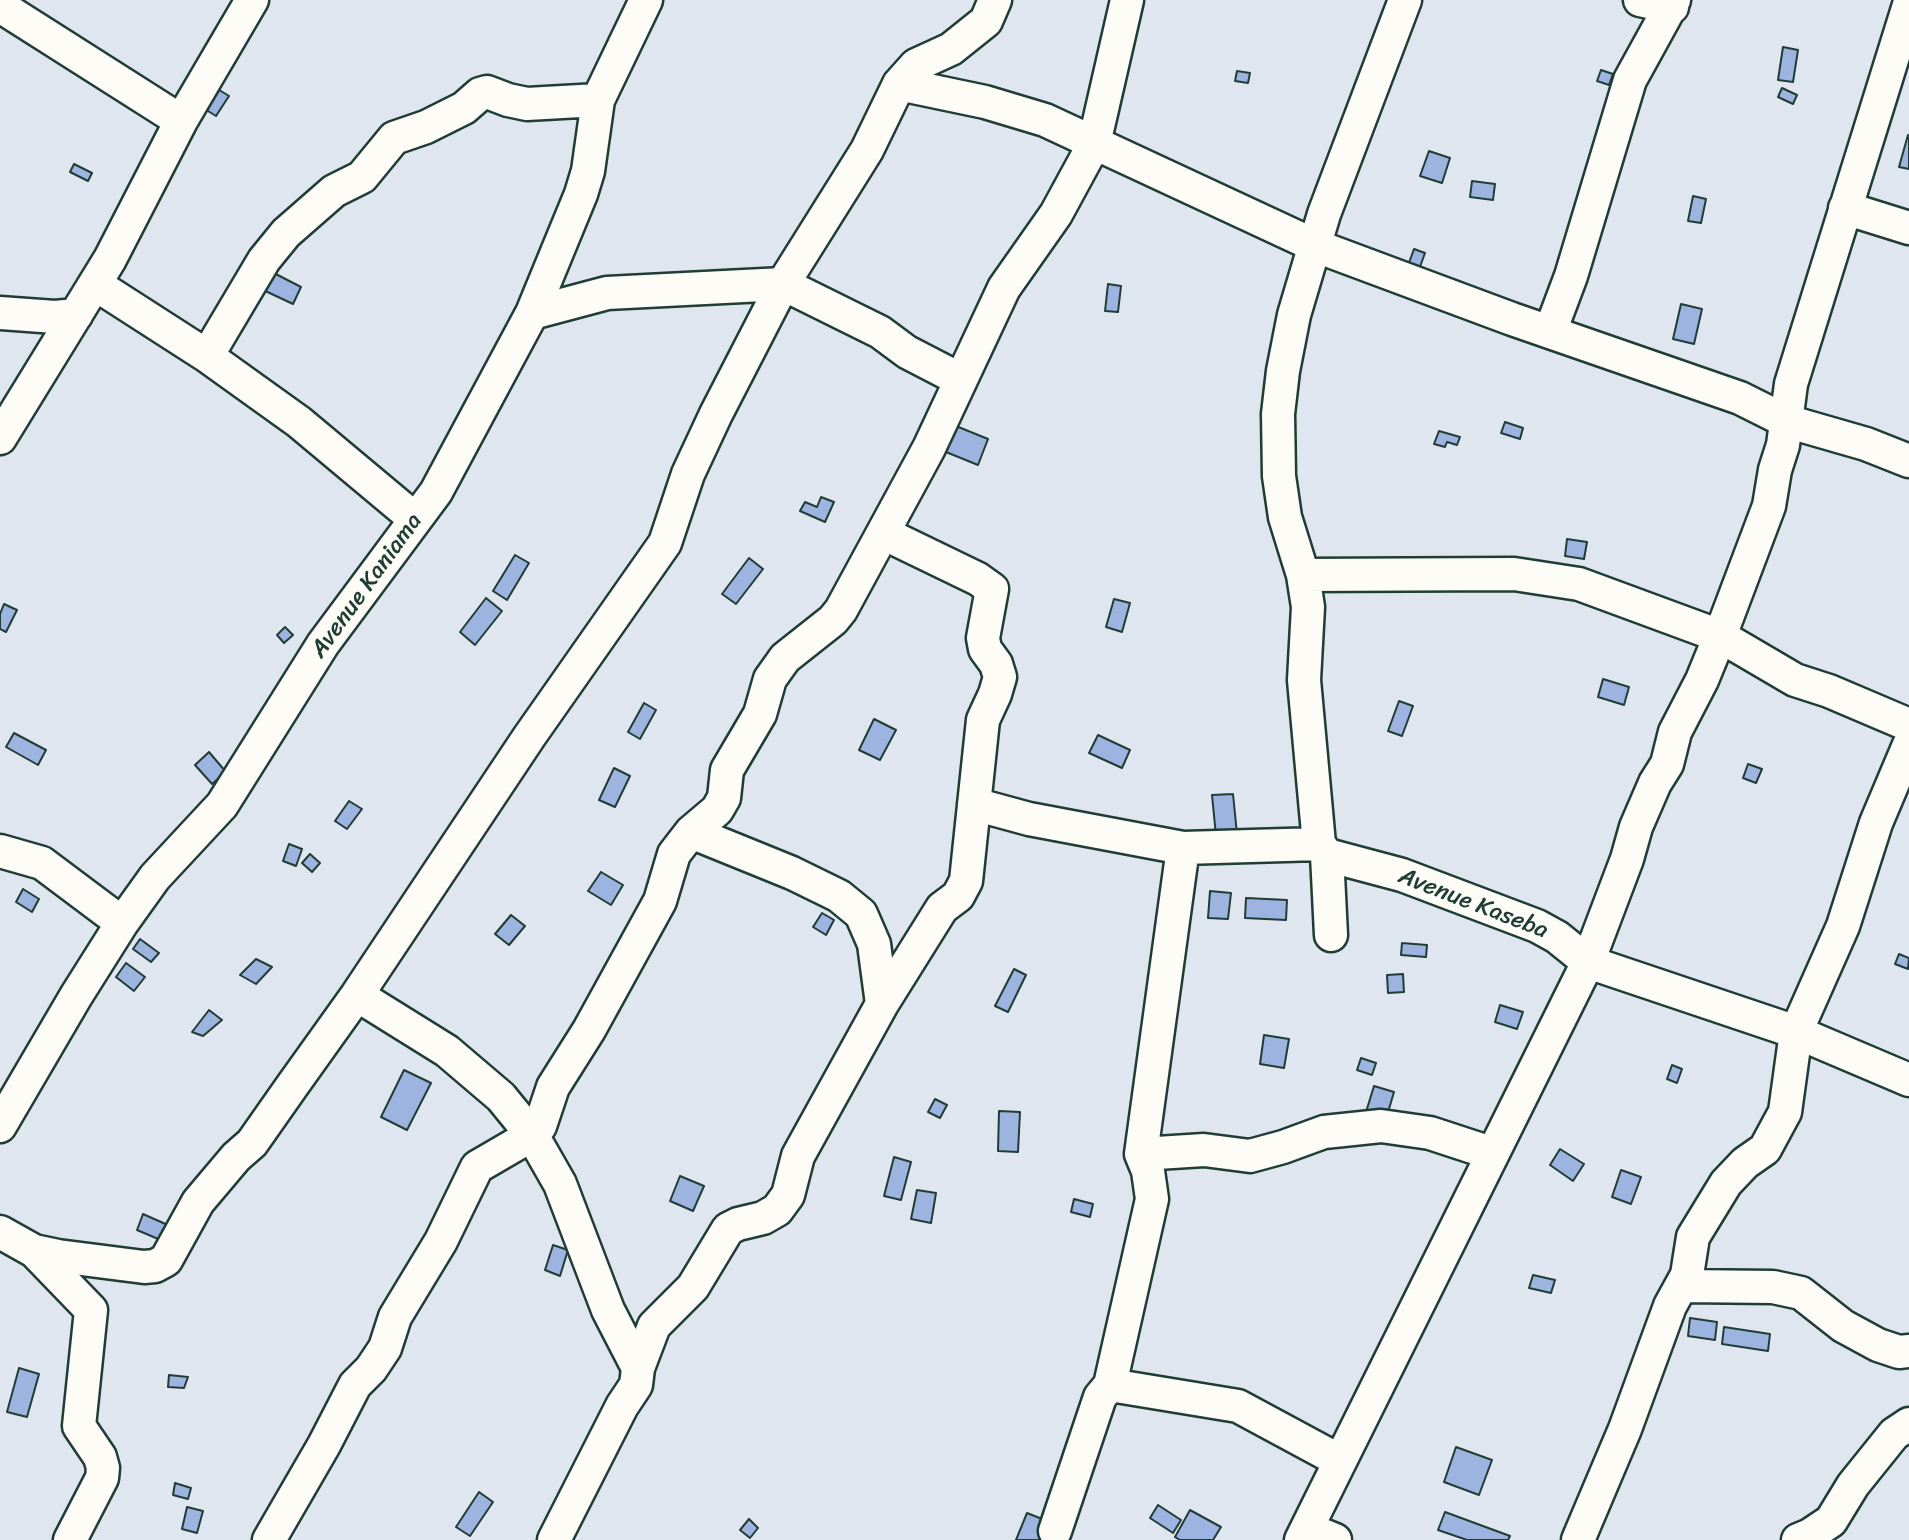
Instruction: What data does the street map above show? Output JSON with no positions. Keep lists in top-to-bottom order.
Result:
{
  "streets": {
    "street": ["Avenue Kaniama", "Avenue Kaseba"]
  }
}
